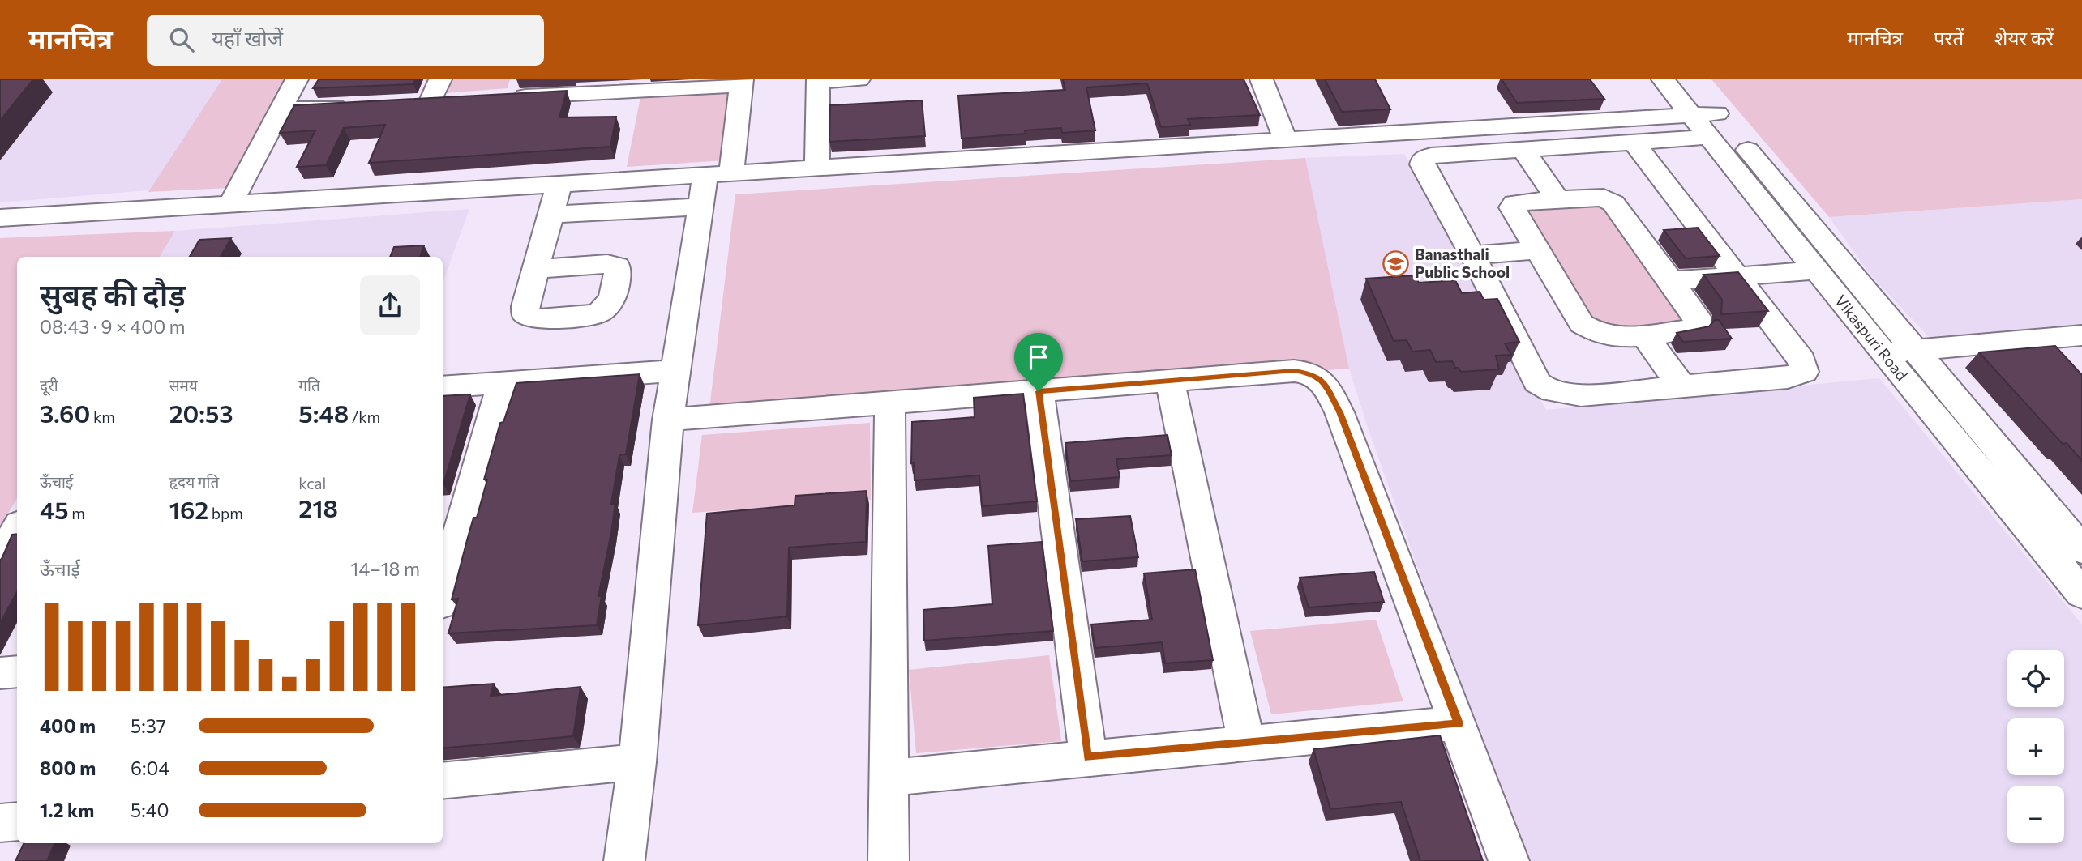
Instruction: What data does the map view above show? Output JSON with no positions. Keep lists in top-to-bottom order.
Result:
{
  "streets": {
    "street": ["Vikaspuri Road"]
  },
  "places": {
    "school or university": ["Banasthali Public School"]
  },
  "page": {
    "header": "मानचित्र",
    "search": "यहाँ खोजें",
    "nav": ["मानचित्र", "परतें", "शेयर करें"],
    "heading": ["सुबह की दौड़", "08:43 · 9 × 400 m"],
    "stats": [
      ["दूरी", "3.60 km"],
      ["समय", "20:53"],
      ["गति", "5:48 /km"],
      ["ऊँचाई", "45 m"],
      ["हृदय गति", "162 bpm"],
      ["kcal", "218"]
    ],
    "chart": ["ऊँचाई", "14–18 m"],
    "map_buttons": ["+", "−"],
    "list": [
      {
        "name": "400 m",
        "note": "5:37"
      },
      {
        "name": "800 m",
        "note": "6:04"
      },
      {
        "name": "1.2 km",
        "note": "5:40"
      }
    ]
  }
}
